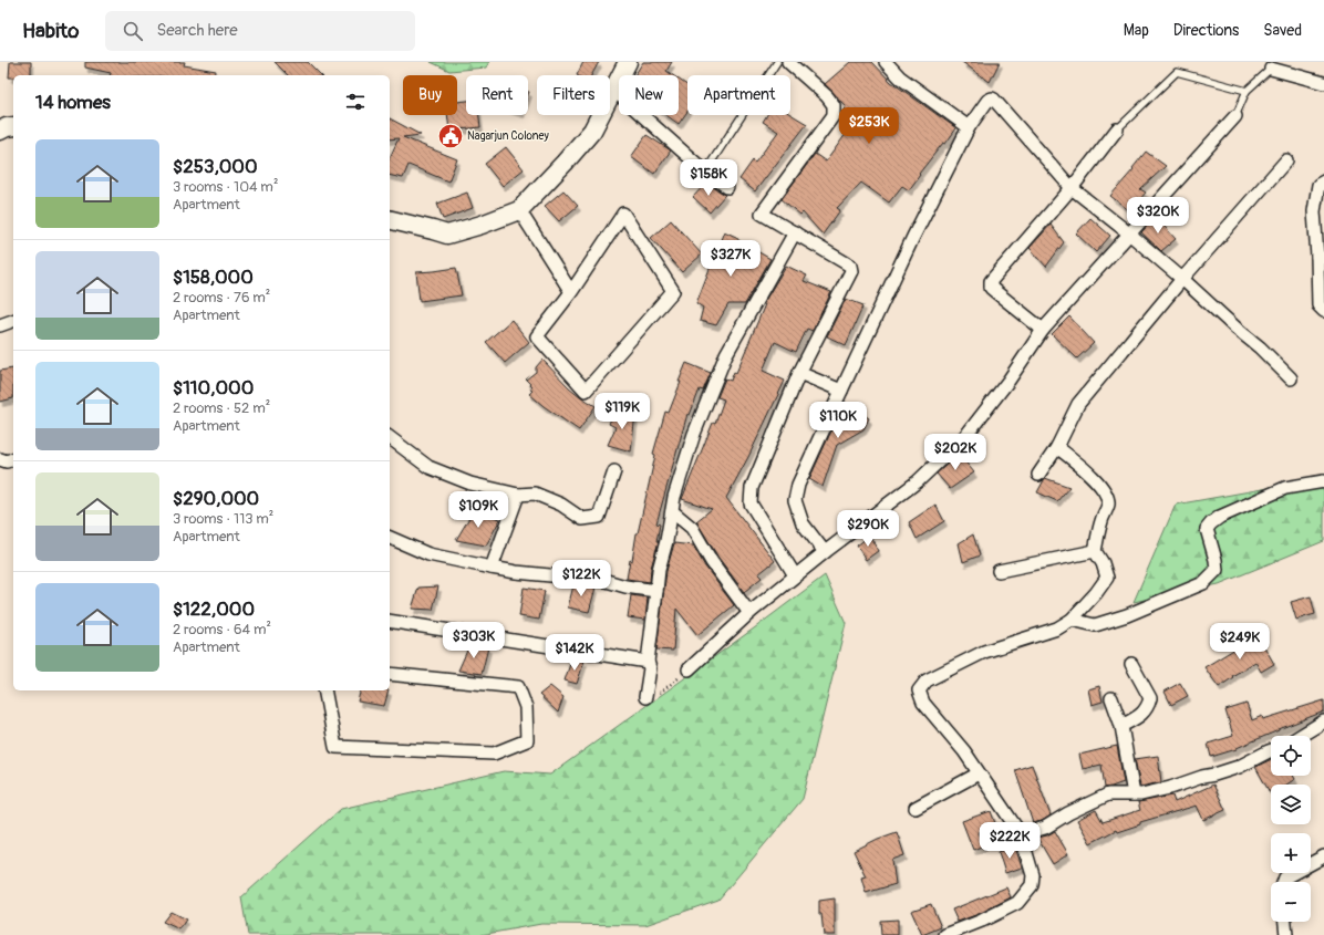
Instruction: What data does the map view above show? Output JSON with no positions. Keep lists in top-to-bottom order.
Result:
{
  "places": {
    "public building": ["Nagarjun Coloney"]
  },
  "page": {
    "header": "Habito",
    "search": "Search here",
    "nav": ["Map", "Directions", "Saved"],
    "chip": [
      "Buy",
      "Rent",
      "Filters",
      "New",
      "Apartment"
    ],
    "heading": "14 homes",
    "price": [
      "$253K",
      "$158K",
      "$320K",
      "$327K",
      "$119K",
      "$110K",
      "$202K",
      "$109K",
      "$290K",
      "$122K",
      "$303K",
      "$249K",
      "$142K",
      "$222K"
    ],
    "list": [
      {
        "name": "$253,000",
        "note": "3 rooms · 104 m² · Apartment"
      },
      {
        "name": "$158,000",
        "note": "2 rooms · 76 m² · Apartment"
      },
      {
        "name": "$110,000",
        "note": "2 rooms · 52 m² · Apartment"
      },
      {
        "name": "$290,000",
        "note": "3 rooms · 113 m² · Apartment"
      },
      {
        "name": "$122,000",
        "note": "2 rooms · 64 m² · Apartment"
      }
    ],
    "map_buttons": ["+", "−"]
  }
}
